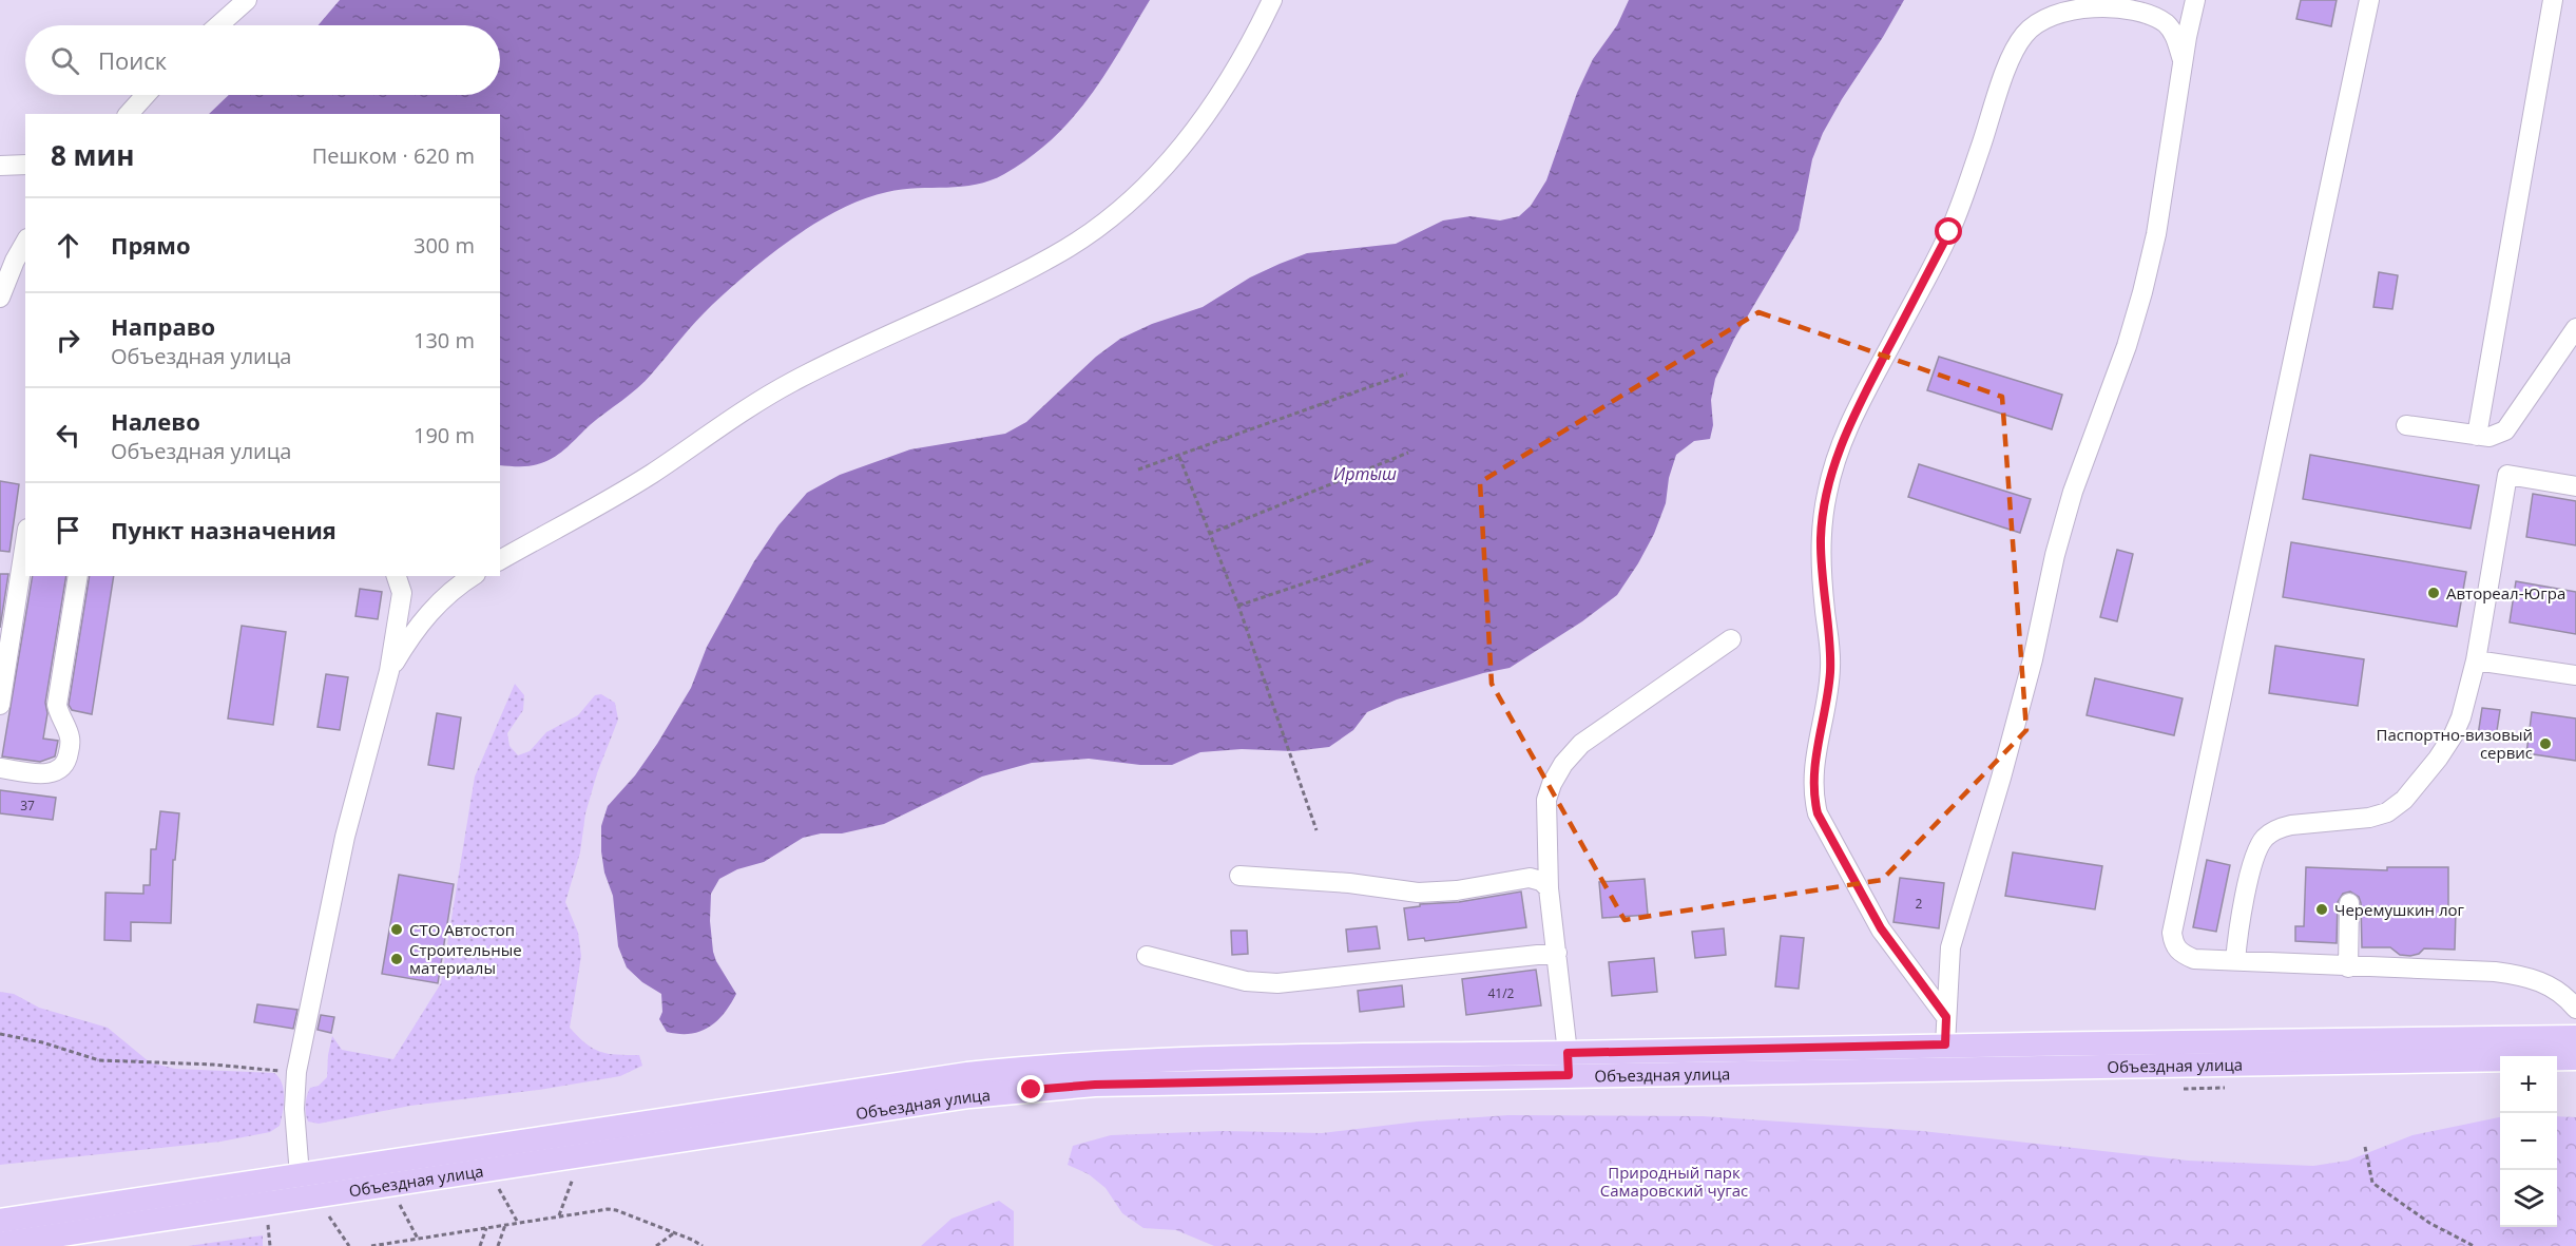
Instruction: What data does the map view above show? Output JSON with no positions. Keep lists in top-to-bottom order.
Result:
{
  "streets": {
    "main road": ["Объездная улица"]
  },
  "water": ["Иртыш"],
  "parks": ["Природный парк Самаровский чугас"],
  "places": [
    "Автореал-Югра",
    "Паспортно-визовый сервис",
    "Черемушкин лог",
    "СТО Автостоп",
    "Строительные материалы"
  ],
  "house_numbers": ["37", "2", "41/2"],
  "page": {
    "search": "Поиск",
    "heading": ["8 мин", "Пешком · 620 m"],
    "list": [
      ["Прямо", "300 m"],
      ["Направо", "Объездная улица", "130 m"],
      ["Налево", "Объездная улица", "190 m"],
      "Пункт назначения"
    ],
    "map_buttons": ["+", "−"]
  }
}
